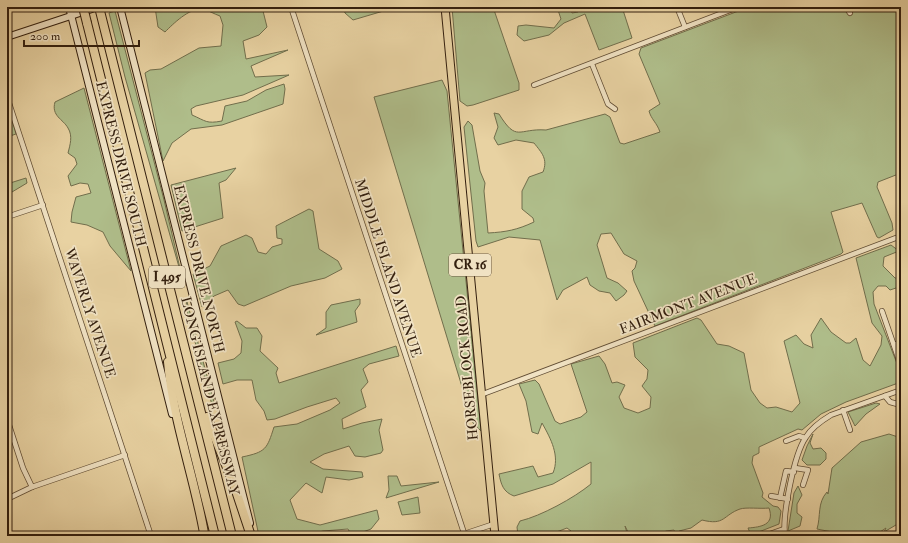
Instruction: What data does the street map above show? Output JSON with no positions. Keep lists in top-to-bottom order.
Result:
{
  "streets": {
    "highway": ["I 495", "LONG ISLAND EXPRESSWAY"],
    "main road": [
      "EXPRESS DRIVE SOUTH",
      "CR 16",
      "EXPRESS DRIVE NORTH",
      "HORSEBLOCK ROAD"
    ],
    "street": ["MIDDLE ISLAND AVENUE", "FAIRMONT AVENUE", "WAVERLY AVENUE"]
  },
  "crossings": [
    ["FAIRMONT AVENUE", "HORSEBLOCK ROAD"]
  ],
  "scale_bar": "200 m"
}
